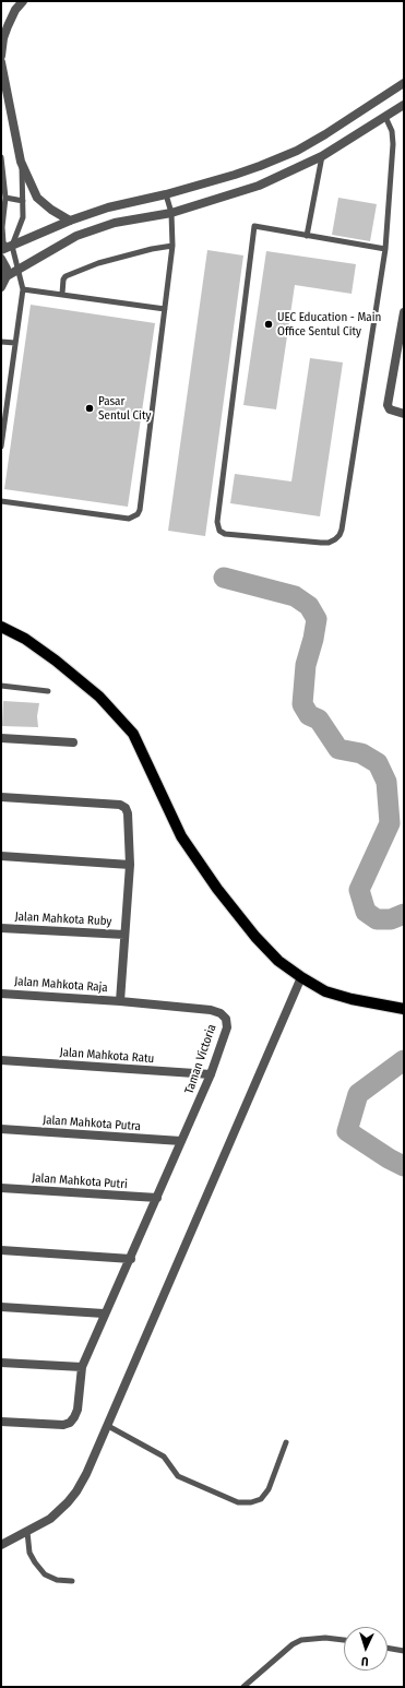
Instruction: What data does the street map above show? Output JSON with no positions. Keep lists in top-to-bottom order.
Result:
{
  "streets": {
    "street": [
      "Jalan Mahkota Ruby",
      "Jalan Mahkota Raja",
      "Jalan Mahkota Ratu",
      "Taman Victoria",
      "Jalan Mahkota Putra",
      "Jalan Mahkota Putri"
    ]
  },
  "crossings": [
    ["Jalan Mahkota Raja", "Taman Victoria"],
    ["Jalan Mahkota Ratu", "Taman Victoria"],
    ["Taman Victoria", "Jalan Mahkota Putra"],
    ["Taman Victoria", "Jalan Mahkota Putri"]
  ],
  "places": ["UEC Education - Main Office Sentul City", "Pasar Sentul City"],
  "north": "bottom"
}
